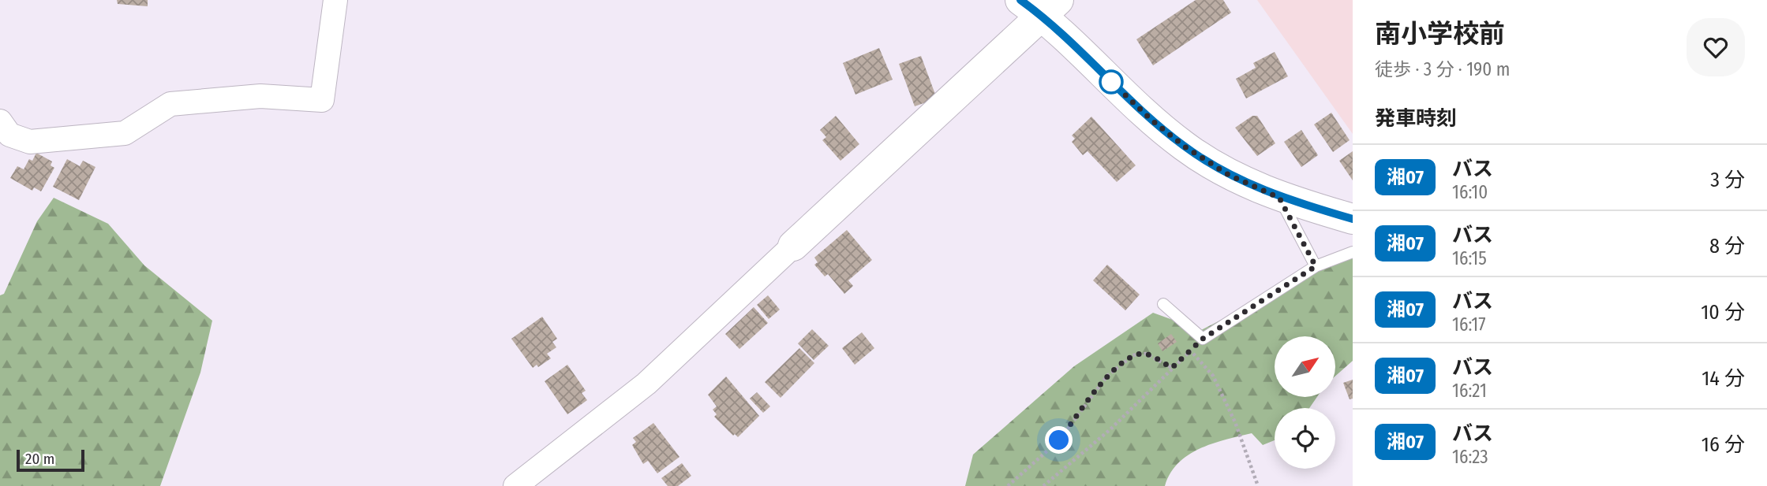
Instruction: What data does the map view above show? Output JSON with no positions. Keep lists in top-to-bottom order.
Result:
{
  "lines": ["bus line 湘07"],
  "scale_bar": "20 m",
  "north": "top right",
  "page": {
    "heading": [
      ["南小学校前", "徒歩 · 3 分 · 190 m"],
      "発車時刻"
    ],
    "list": [
      {
        "mark": "湘07",
        "name": "バス",
        "note": "16:10",
        "value": "3 分"
      },
      {
        "mark": "湘07",
        "name": "バス",
        "note": "16:15",
        "value": "8 分"
      },
      {
        "mark": "湘07",
        "name": "バス",
        "note": "16:17",
        "value": "10 分"
      },
      {
        "mark": "湘07",
        "name": "バス",
        "note": "16:21",
        "value": "14 分"
      },
      {
        "mark": "湘07",
        "name": "バス",
        "note": "16:23",
        "value": "16 分"
      }
    ],
    "scale": "20 m"
  }
}
